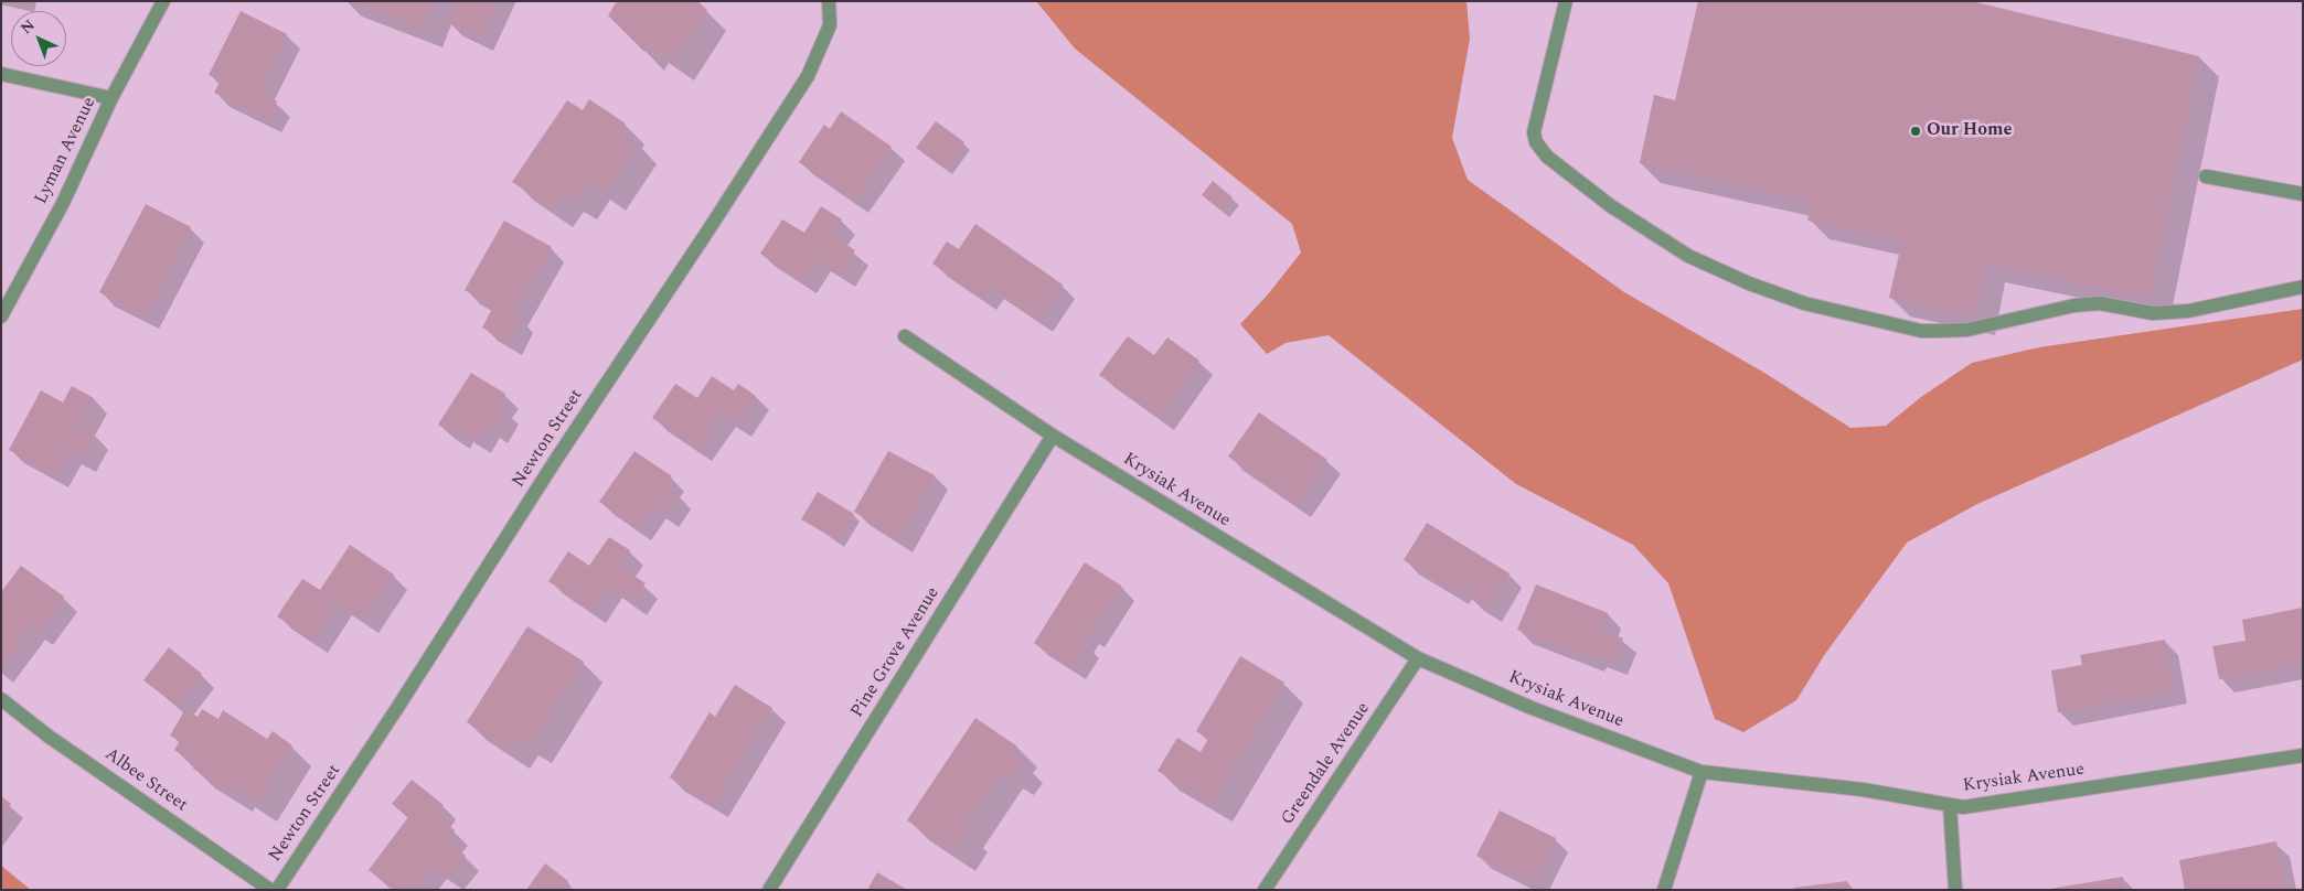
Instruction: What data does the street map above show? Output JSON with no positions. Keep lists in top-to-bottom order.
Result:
{
  "streets": {
    "street": [
      "Lyman Avenue",
      "Newton Street",
      "Krysiak Avenue",
      "Pine Grove Avenue",
      "Greendale Avenue",
      "Albee Street"
    ]
  },
  "crossings": [
    ["Krysiak Avenue", "Pine Grove Avenue"],
    ["Krysiak Avenue", "Greendale Avenue"]
  ],
  "places": ["Our Home"],
  "north": "top left"
}
